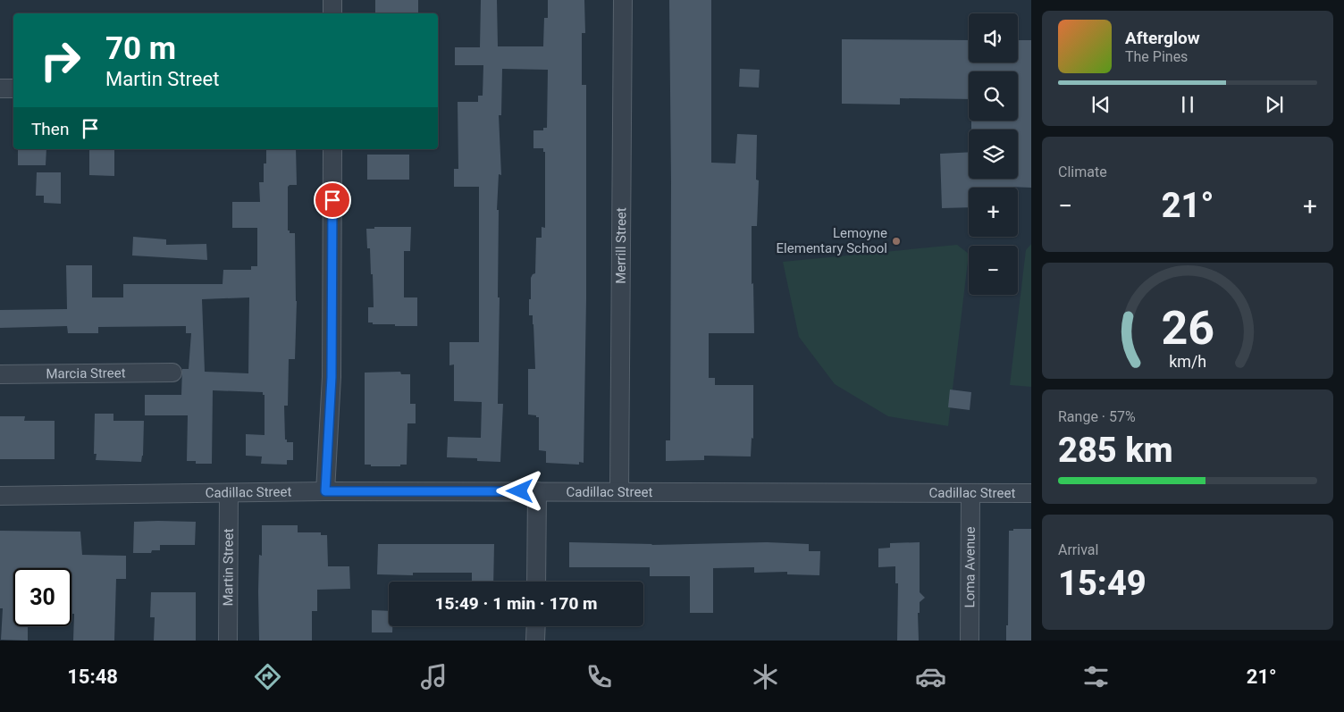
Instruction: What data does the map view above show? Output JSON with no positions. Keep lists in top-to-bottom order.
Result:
{
  "streets": {
    "street": [
      "Merrill Street",
      "Marcia Street",
      "Cadillac Street",
      "Martin Street",
      "Loma Avenue"
    ]
  },
  "crossings": [
    ["Merrill Street", "Cadillac Street"],
    ["Cadillac Street", "Martin Street"],
    ["Cadillac Street", "Loma Avenue"]
  ],
  "places": ["Lemoyne Elementary School"],
  "page": {
    "map_buttons": ["+", "−"],
    "turn": ["70 m", "Martin Street"],
    "song": ["Afterglow", "The Pines"],
    "then": "Then",
    "tile": [
      "Climate",
      ["Range · 57%", "285 km"],
      ["Arrival", "15:49"]
    ],
    "heat": ["−", "21°", "+"],
    "limit": "30",
    "trip": "15:49 · 1 min · 170 m",
    "tabs": ["15:48", "21°"],
    "gauge": ["26", "km/h"]
  }
}
